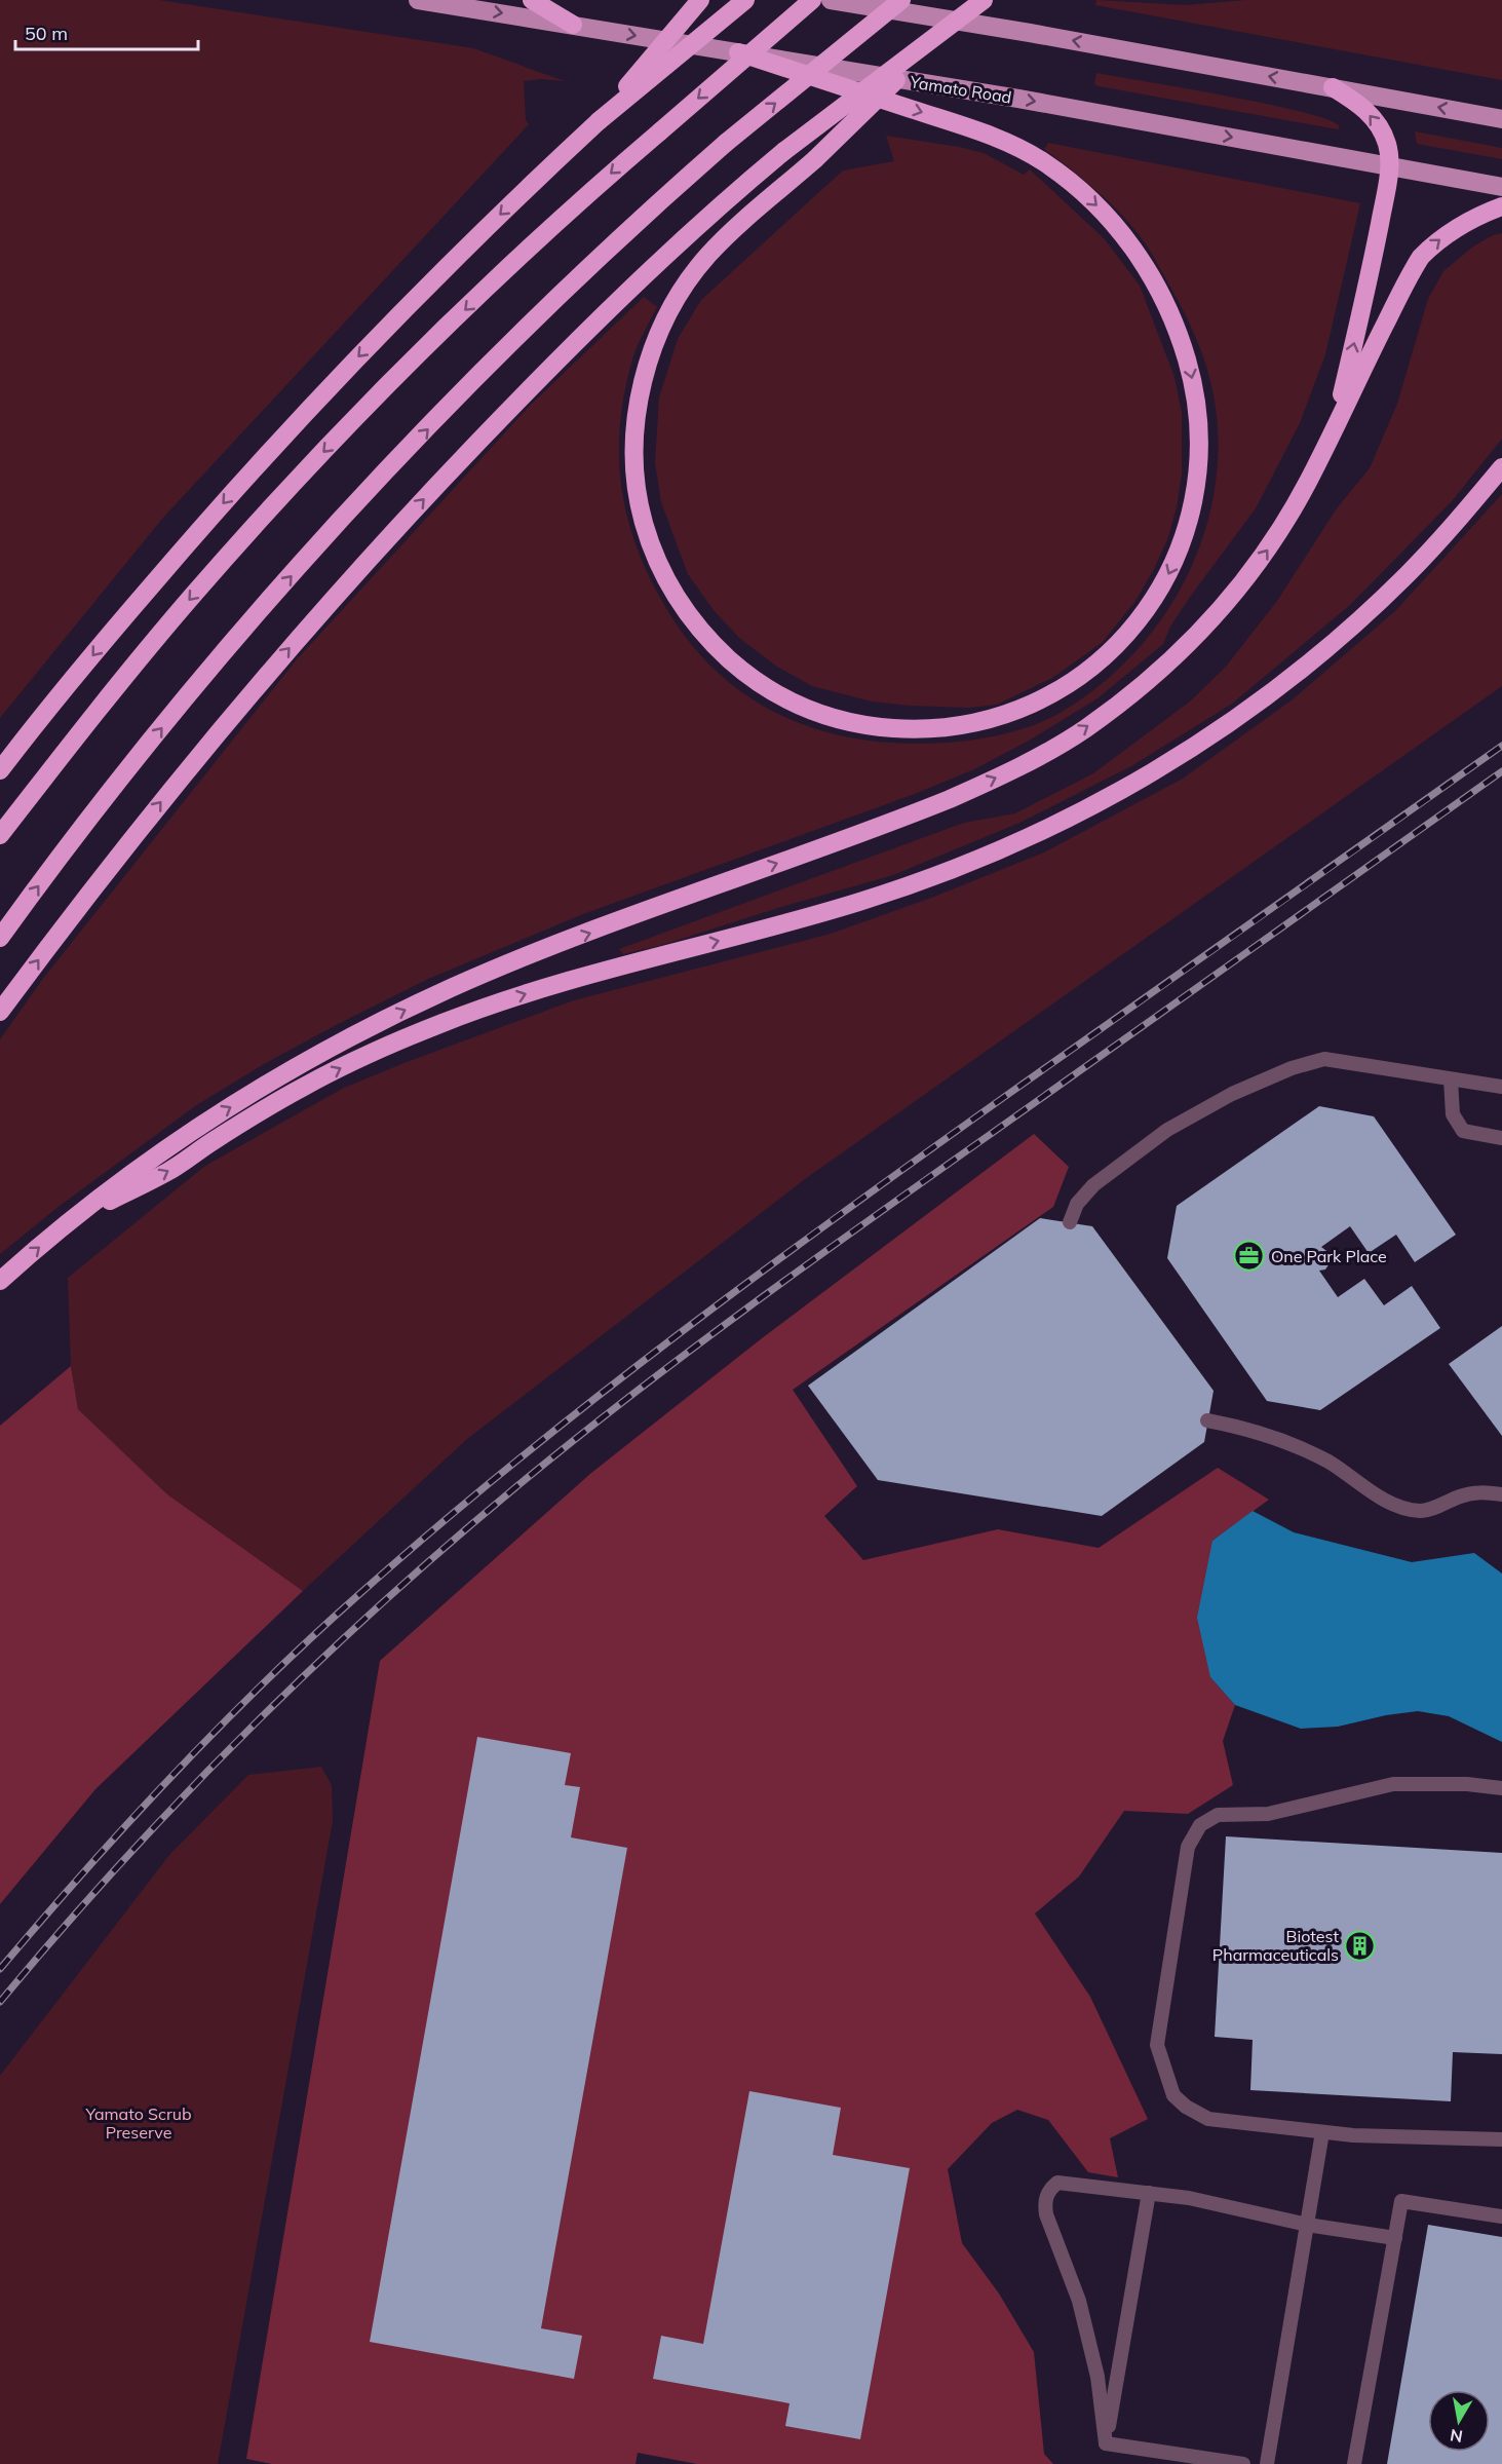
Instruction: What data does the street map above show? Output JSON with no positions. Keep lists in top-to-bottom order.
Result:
{
  "streets": {
    "main road": ["Yamato Road"]
  },
  "parks": ["Yamato Scrub Preserve"],
  "places": {
    "office": ["One Park Place"],
    "building": ["Biotest Pharmaceuticals"]
  },
  "scale_bar": "50 m",
  "north": "bottom"
}
